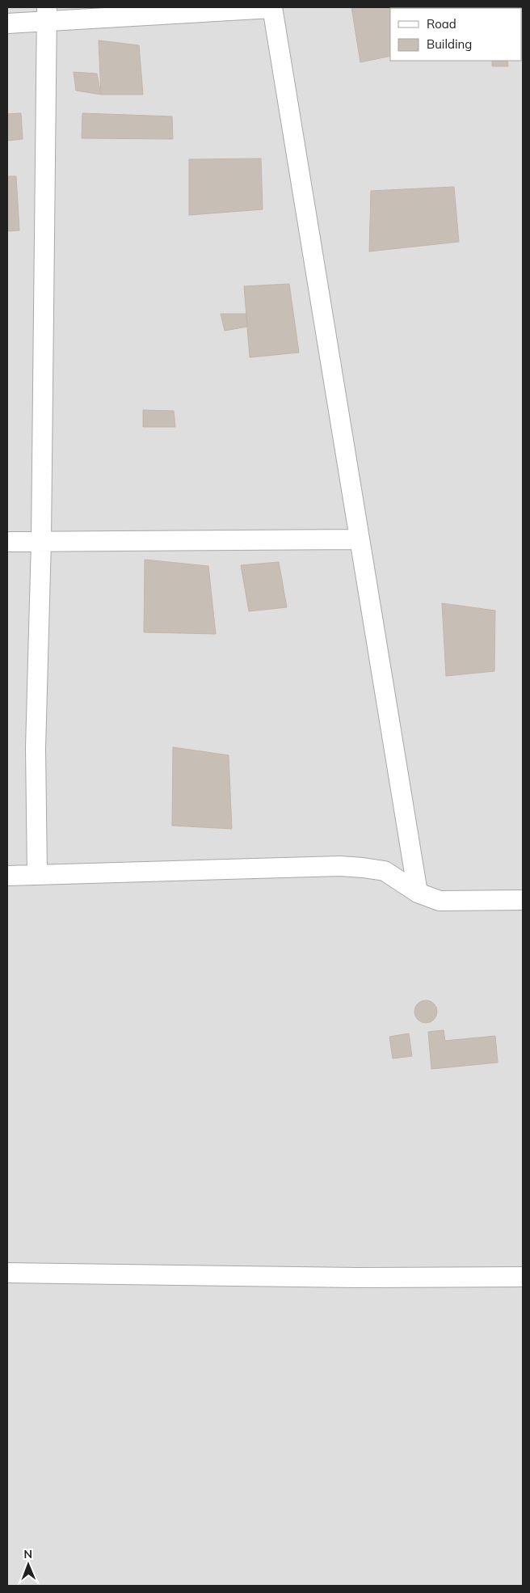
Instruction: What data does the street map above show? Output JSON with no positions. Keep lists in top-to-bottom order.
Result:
{
  "legend": ["Road", "Building"],
  "north": "top"
}
